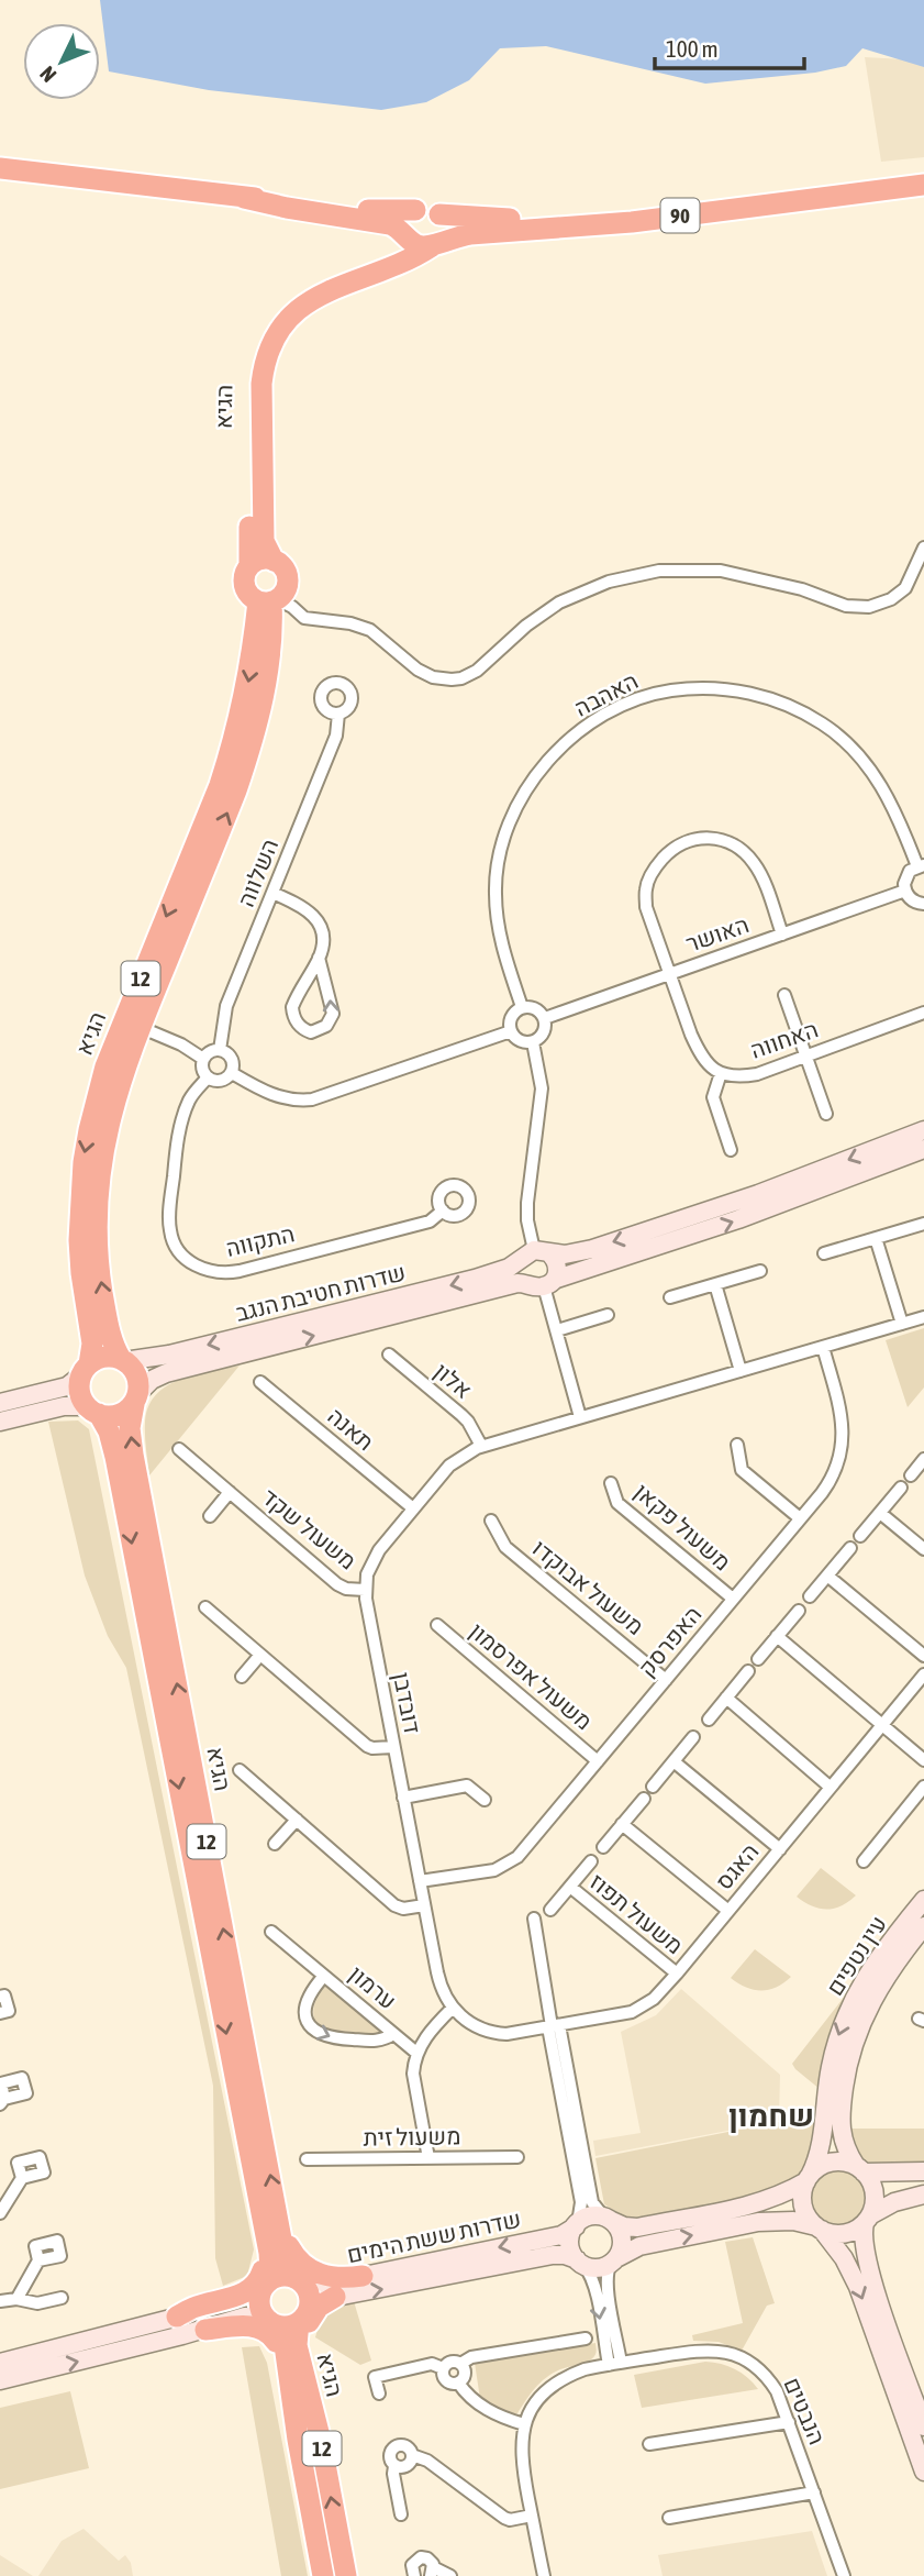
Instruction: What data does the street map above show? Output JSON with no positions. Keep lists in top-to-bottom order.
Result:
{
  "streets": {
    "highway": ["90", "הגיא", "12"],
    "street": [
      "האהבה",
      "השלווה",
      "האושר",
      "האחווה",
      "התקווה",
      "שדרות חטיבת הנגב",
      "אלון",
      "תאנה",
      "משעול פקאן",
      "משעול שקד",
      "משעול אבוקדו",
      "האפרסק",
      "משעול אפרסמון",
      "דובדבן",
      "האגס",
      "משעול תפוז",
      "עין נטפים",
      "ערמון",
      "משעול זית",
      "שדרות ששת הימים",
      "הנבטים"
    ]
  },
  "crossings": [
    ["90", "הגיא"],
    ["הגיא", "12"],
    ["הגיא", "שדרות חטיבת הנגב"],
    ["הגיא", "שדרות ששת הימים"],
    ["האהבה", "האושר"],
    ["השלווה", "התקווה"],
    ["12", "שדרות חטיבת הנגב"],
    ["12", "שדרות ששת הימים"],
    ["אלון", "דובדבן"],
    ["תאנה", "דובדבן"],
    ["משעול פקאן", "האפרסק"],
    ["משעול שקד", "דובדבן"],
    ["משעול אבוקדו", "האפרסק"],
    ["האפרסק", "משעול אפרסמון"],
    ["האפרסק", "דובדבן"],
    ["האגס", "משעול תפוז"]
  ],
  "districts": ["שחמון"],
  "scale_bar": "100 m",
  "north": "bottom left"
}
